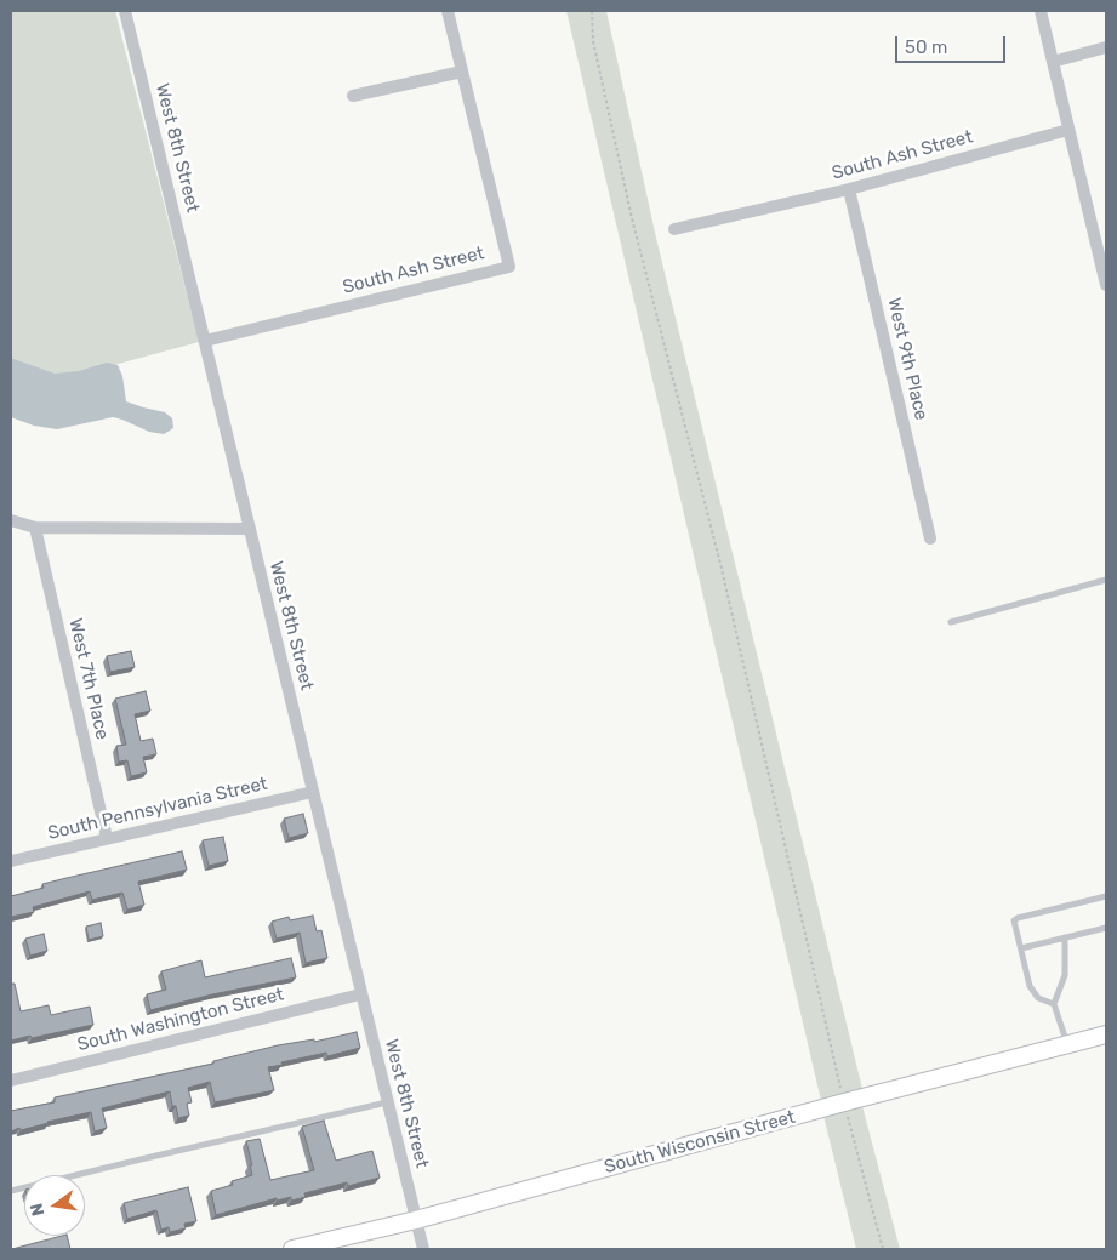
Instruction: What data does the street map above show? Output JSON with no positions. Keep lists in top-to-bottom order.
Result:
{
  "streets": {
    "street": [
      "West 8th Street",
      "South Ash Street",
      "West 9th Place",
      "West 7th Place",
      "South Pennsylvania Street",
      "South Washington Street",
      "South Wisconsin Street"
    ]
  },
  "crossings": [
    ["West 8th Street", "South Ash Street"],
    ["West 8th Street", "South Pennsylvania Street"],
    ["West 8th Street", "South Washington Street"],
    ["West 8th Street", "South Wisconsin Street"],
    ["South Ash Street", "West 9th Place"],
    ["West 7th Place", "South Pennsylvania Street"]
  ],
  "scale_bar": "50 m",
  "north": "left"
}
